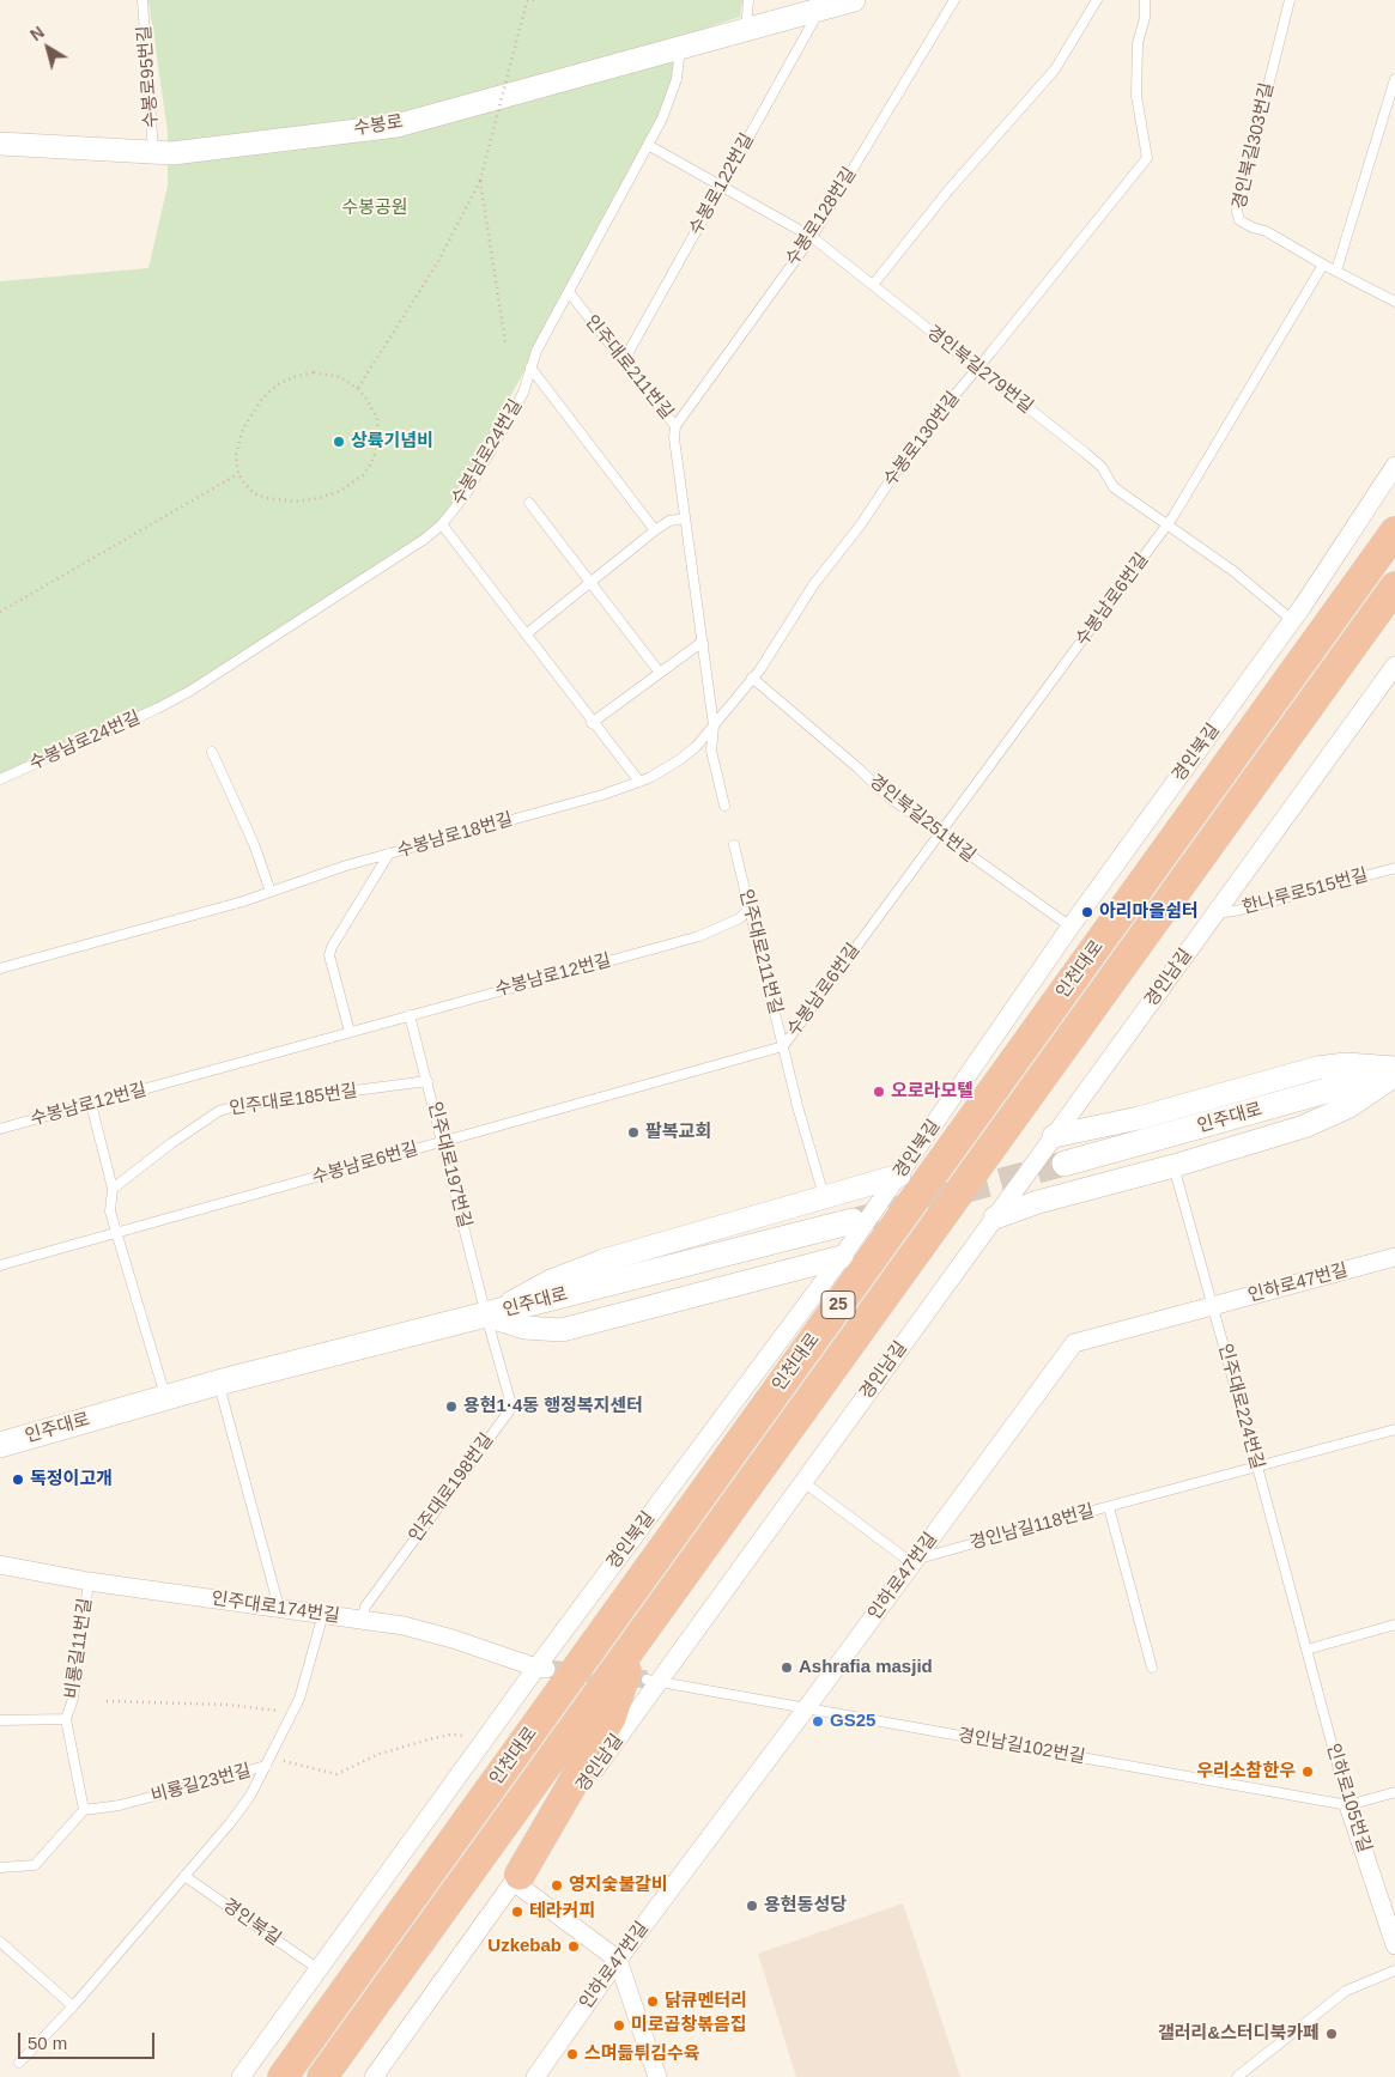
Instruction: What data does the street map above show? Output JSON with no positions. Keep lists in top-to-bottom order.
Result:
{
  "streets": {
    "highway": ["인천대로", "25"],
    "main road": ["인주대로"],
    "street": [
      "수봉로",
      "경인북길",
      "경인남길",
      "인하로47번길",
      "인주대로174번길",
      "인하로105번길"
    ],
    "lane": [
      "수봉로95번길",
      "경인북길303번길",
      "수봉로122번길",
      "수봉로128번길",
      "인주대로211번길",
      "경인북길279번길",
      "수봉로130번길",
      "수봉남로24번길",
      "수봉남로6번길",
      "경인북길251번길",
      "수봉남로18번길",
      "한나루로515번길",
      "수봉남로12번길",
      "인주대로185번길",
      "인주대로197번길",
      "인주대로224번길",
      "인주대로198번길",
      "경인남길118번길",
      "비룡길11번길",
      "경인남길102번길",
      "비룡길23번길"
    ]
  },
  "crossings": [
    ["수봉로95번길", "수봉로"],
    ["수봉로", "수봉로122번길"],
    ["수봉로", "수봉남로24번길"],
    ["경인북길303번길", "수봉남로6번길"],
    ["수봉로122번길", "인주대로211번길"],
    ["수봉로122번길", "경인북길279번길"],
    ["수봉로128번길", "인주대로211번길"],
    ["수봉로128번길", "경인북길279번길"],
    ["인주대로211번길", "수봉로130번길"],
    ["인주대로211번길", "수봉남로24번길"],
    ["인주대로211번길", "수봉남로6번길"],
    ["인주대로211번길", "수봉남로18번길"],
    ["인주대로211번길", "수봉남로12번길"],
    ["경인북길279번길", "수봉로130번길"],
    ["경인북길279번길", "수봉남로24번길"],
    ["경인북길279번길", "수봉남로6번길"],
    ["경인북길279번길", "경인북길"],
    ["수봉로130번길", "경인북길251번길"],
    ["수봉로130번길", "수봉남로18번길"],
    ["수봉남로6번길", "경인북길251번길"],
    ["수봉남로6번길", "인주대로197번길"],
    ["경인북길", "경인북길251번길"],
    ["경인북길", "인주대로174번길"],
    ["경인북길", "비룡길23번길"],
    ["한나루로515번길", "경인남길"],
    ["수봉남로12번길", "인주대로197번길"],
    ["경인남길", "경인남길102번길"],
    ["인주대로185번길", "인주대로197번길"],
    ["인주대로", "인주대로197번길"],
    ["인주대로", "인주대로198번길"],
    ["인주대로197번길", "인주대로198번길"],
    ["인하로47번길", "인주대로224번길"],
    ["인하로47번길", "경인남길118번길"],
    ["인하로47번길", "경인남길102번길"],
    ["인주대로224번길", "경인남길118번길"],
    ["인주대로224번길", "인하로105번길"],
    ["인주대로198번길", "인주대로174번길"],
    ["인주대로174번길", "비룡길11번길"],
    ["경인남길102번길", "인하로105번길"]
  ],
  "parks": ["수봉공원"],
  "places": [
    "상륙기념비",
    "아리마을쉼터",
    "오로라모텔",
    "팔복교회",
    "용현1·4동 행정복지센터",
    "독정이고개",
    "Ashrafia masjid",
    "GS25",
    "우리소참한우",
    "영지숯불갈비",
    "용현동성당",
    "테라커피",
    "Uzkebab",
    "닭큐멘터리",
    "미로곱창볶음집",
    "갤러리&스터디북카페",
    "스며듦튀김수육"
  ],
  "scale_bar": "50 m",
  "north": "top left"
}
